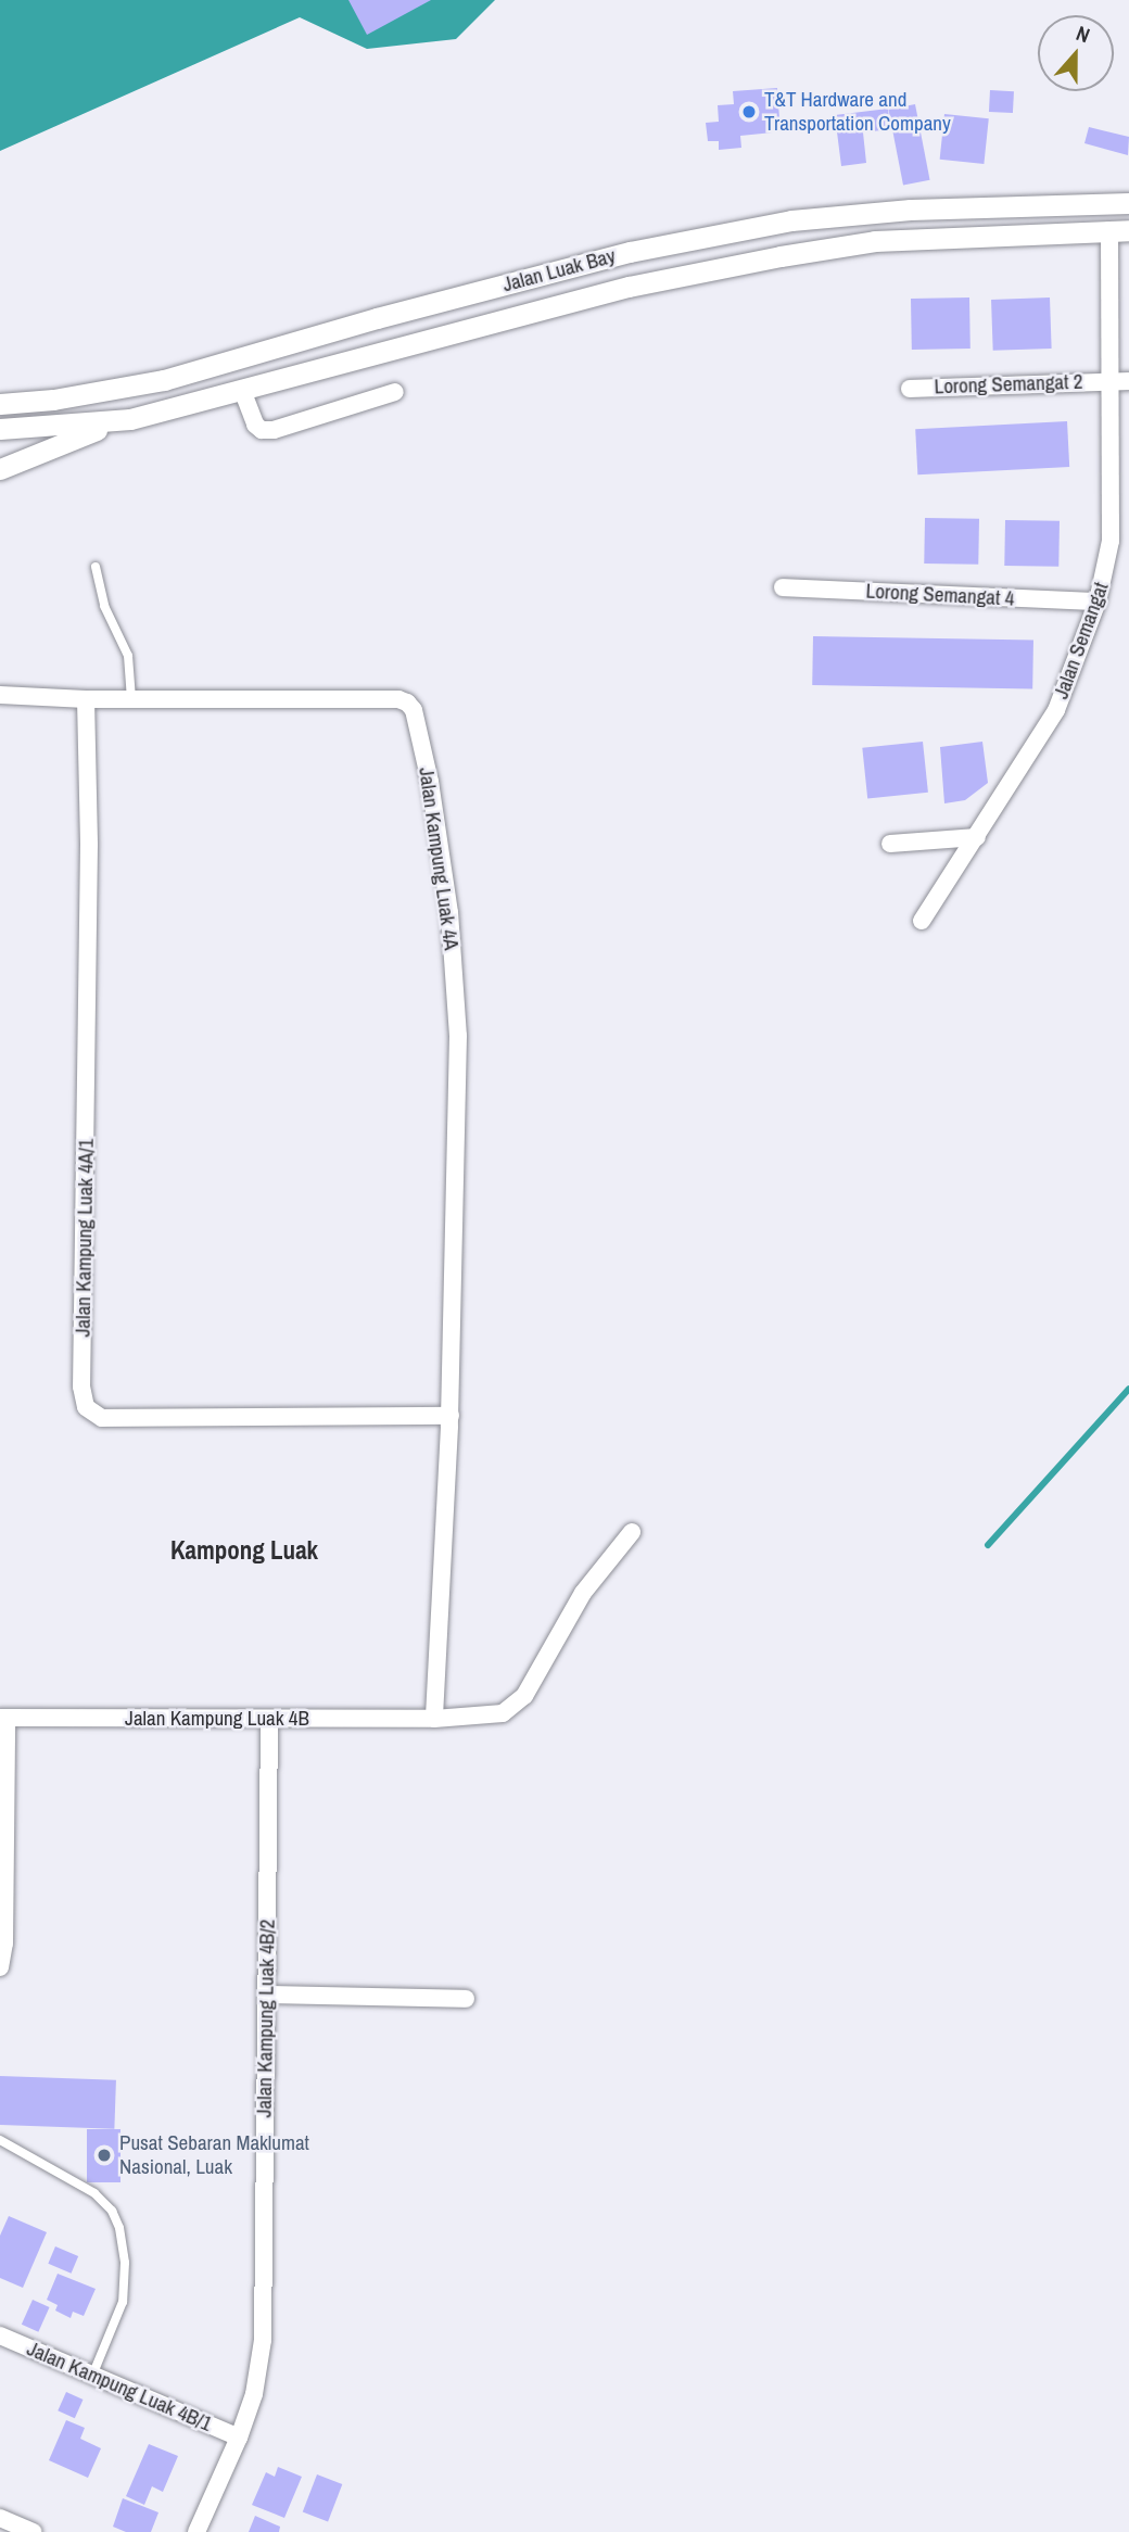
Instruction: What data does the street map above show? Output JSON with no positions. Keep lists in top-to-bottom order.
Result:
{
  "streets": {
    "street": [
      "Jalan Luak Bay",
      "Lorong Semangat 2",
      "Lorong Semangat 4",
      "Jalan Semangat",
      "Jalan Kampung Luak 4A",
      "Jalan Kampung Luak 4A/1",
      "Jalan Kampung Luak 4B",
      "Jalan Kampung Luak 4B/2",
      "Jalan Kampung Luak 4B/1"
    ]
  },
  "crossings": [
    ["Jalan Luak Bay", "Jalan Semangat"],
    ["Lorong Semangat 2", "Jalan Semangat"],
    ["Lorong Semangat 4", "Jalan Semangat"],
    ["Jalan Kampung Luak 4A", "Jalan Kampung Luak 4A/1"],
    ["Jalan Kampung Luak 4A", "Jalan Kampung Luak 4B"],
    ["Jalan Kampung Luak 4B", "Jalan Kampung Luak 4B/2"],
    ["Jalan Kampung Luak 4B/2", "Jalan Kampung Luak 4B/1"]
  ],
  "districts": ["Kampong Luak"],
  "places": ["T&T Hardware and Transportation Company", "Pusat Sebaran Maklumat Nasional, Luak"],
  "north": "top"
}
